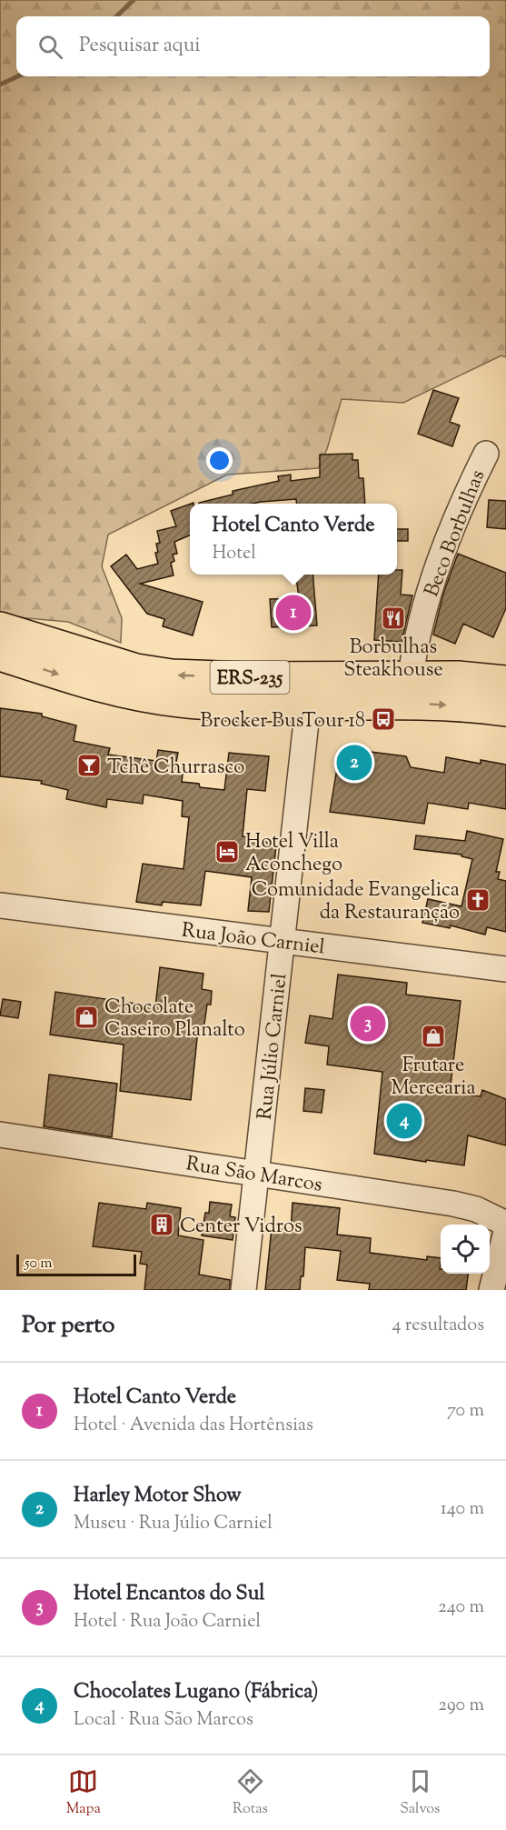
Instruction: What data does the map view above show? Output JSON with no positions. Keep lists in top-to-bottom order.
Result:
{
  "streets": {
    "main road": ["ERS-235"],
    "street": [
      "Beco Borbulhas",
      "Rua João Carniel",
      "Rua Júlio Carniel",
      "Rua São Marcos"
    ]
  },
  "crossings": [
    ["Beco Borbulhas", "ERS-235"],
    ["ERS-235", "Rua Júlio Carniel"],
    ["Rua João Carniel", "Rua Júlio Carniel"],
    ["Rua Júlio Carniel", "Rua São Marcos"]
  ],
  "places": {
    "restaurant": ["Borbulhas Steakhouse"],
    "bus stop": ["Brocker BusTour 18"],
    "bar": ["Tchê Churrasco"],
    "hotel": ["Hotel Villa Aconchego"],
    "church": ["Comunidade Evangelica da Restauranção"],
    "shop": ["Chocolate Caseiro Planalto", "Frutare Mercearia"],
    "building": ["Center Vidros"]
  },
  "scale_bar": "50 m",
  "page": {
    "search": "Pesquisar aqui",
    "popup": ["Hotel Canto Verde", "Hotel"],
    "pins": [
      "1",
      "2",
      "3",
      "4"
    ],
    "scale": "50 m",
    "heading": ["Por perto", "4 resultados"],
    "list": [
      {
        "mark": "1",
        "name": "Hotel Canto Verde",
        "note": "Hotel · Avenida das Hortênsias",
        "value": "70 m"
      },
      {
        "mark": "2",
        "name": "Harley Motor Show",
        "note": "Museu · Rua Júlio Carniel",
        "value": "140 m"
      },
      {
        "mark": "3",
        "name": "Hotel Encantos do Sul",
        "note": "Hotel · Rua João Carniel",
        "value": "240 m"
      },
      {
        "mark": "4",
        "name": "Chocolates Lugano (Fábrica)",
        "note": "Local · Rua São Marcos",
        "value": "290 m"
      }
    ],
    "nav": ["Mapa", "Rotas", "Salvos"]
  }
}
